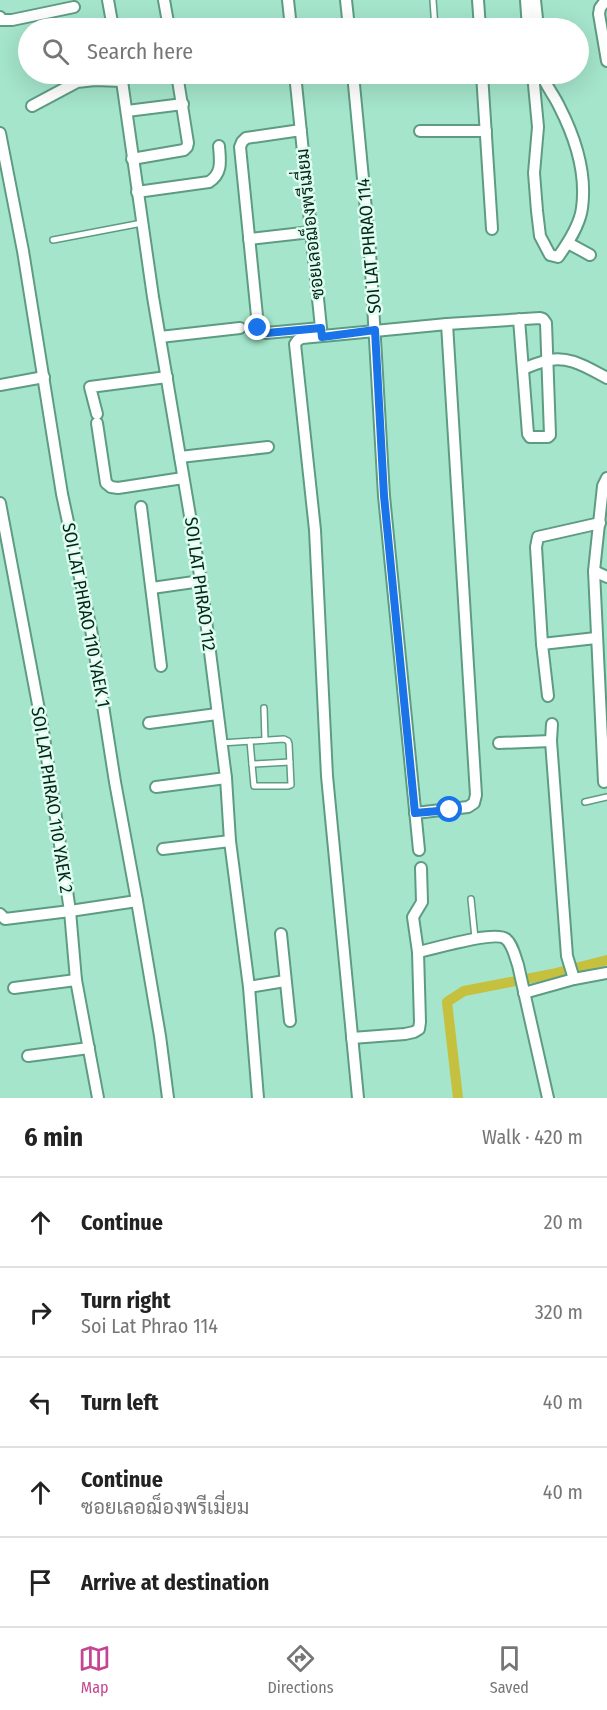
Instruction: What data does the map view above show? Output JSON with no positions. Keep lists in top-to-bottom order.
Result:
{
  "streets": {
    "street": [
      "ซอยเลอฌ็องพรีเมี่ยม",
      "SOI LAT PHRAO 114",
      "SOI LAT PHRAO 112",
      "SOI LAT PHRAO 110 YAEK 1",
      "SOI LAT PHRAO 110 YAEK 2"
    ]
  },
  "page": {
    "search": "Search here",
    "heading": ["6 min", "Walk · 420 m"],
    "list": [
      ["Continue", "20 m"],
      ["Turn right", "Soi Lat Phrao 114", "320 m"],
      ["Turn left", "40 m"],
      ["Continue", "ซอยเลอฌ็องพรีเมี่ยม", "40 m"],
      "Arrive at destination"
    ],
    "nav": ["Map", "Directions", "Saved"]
  }
}
